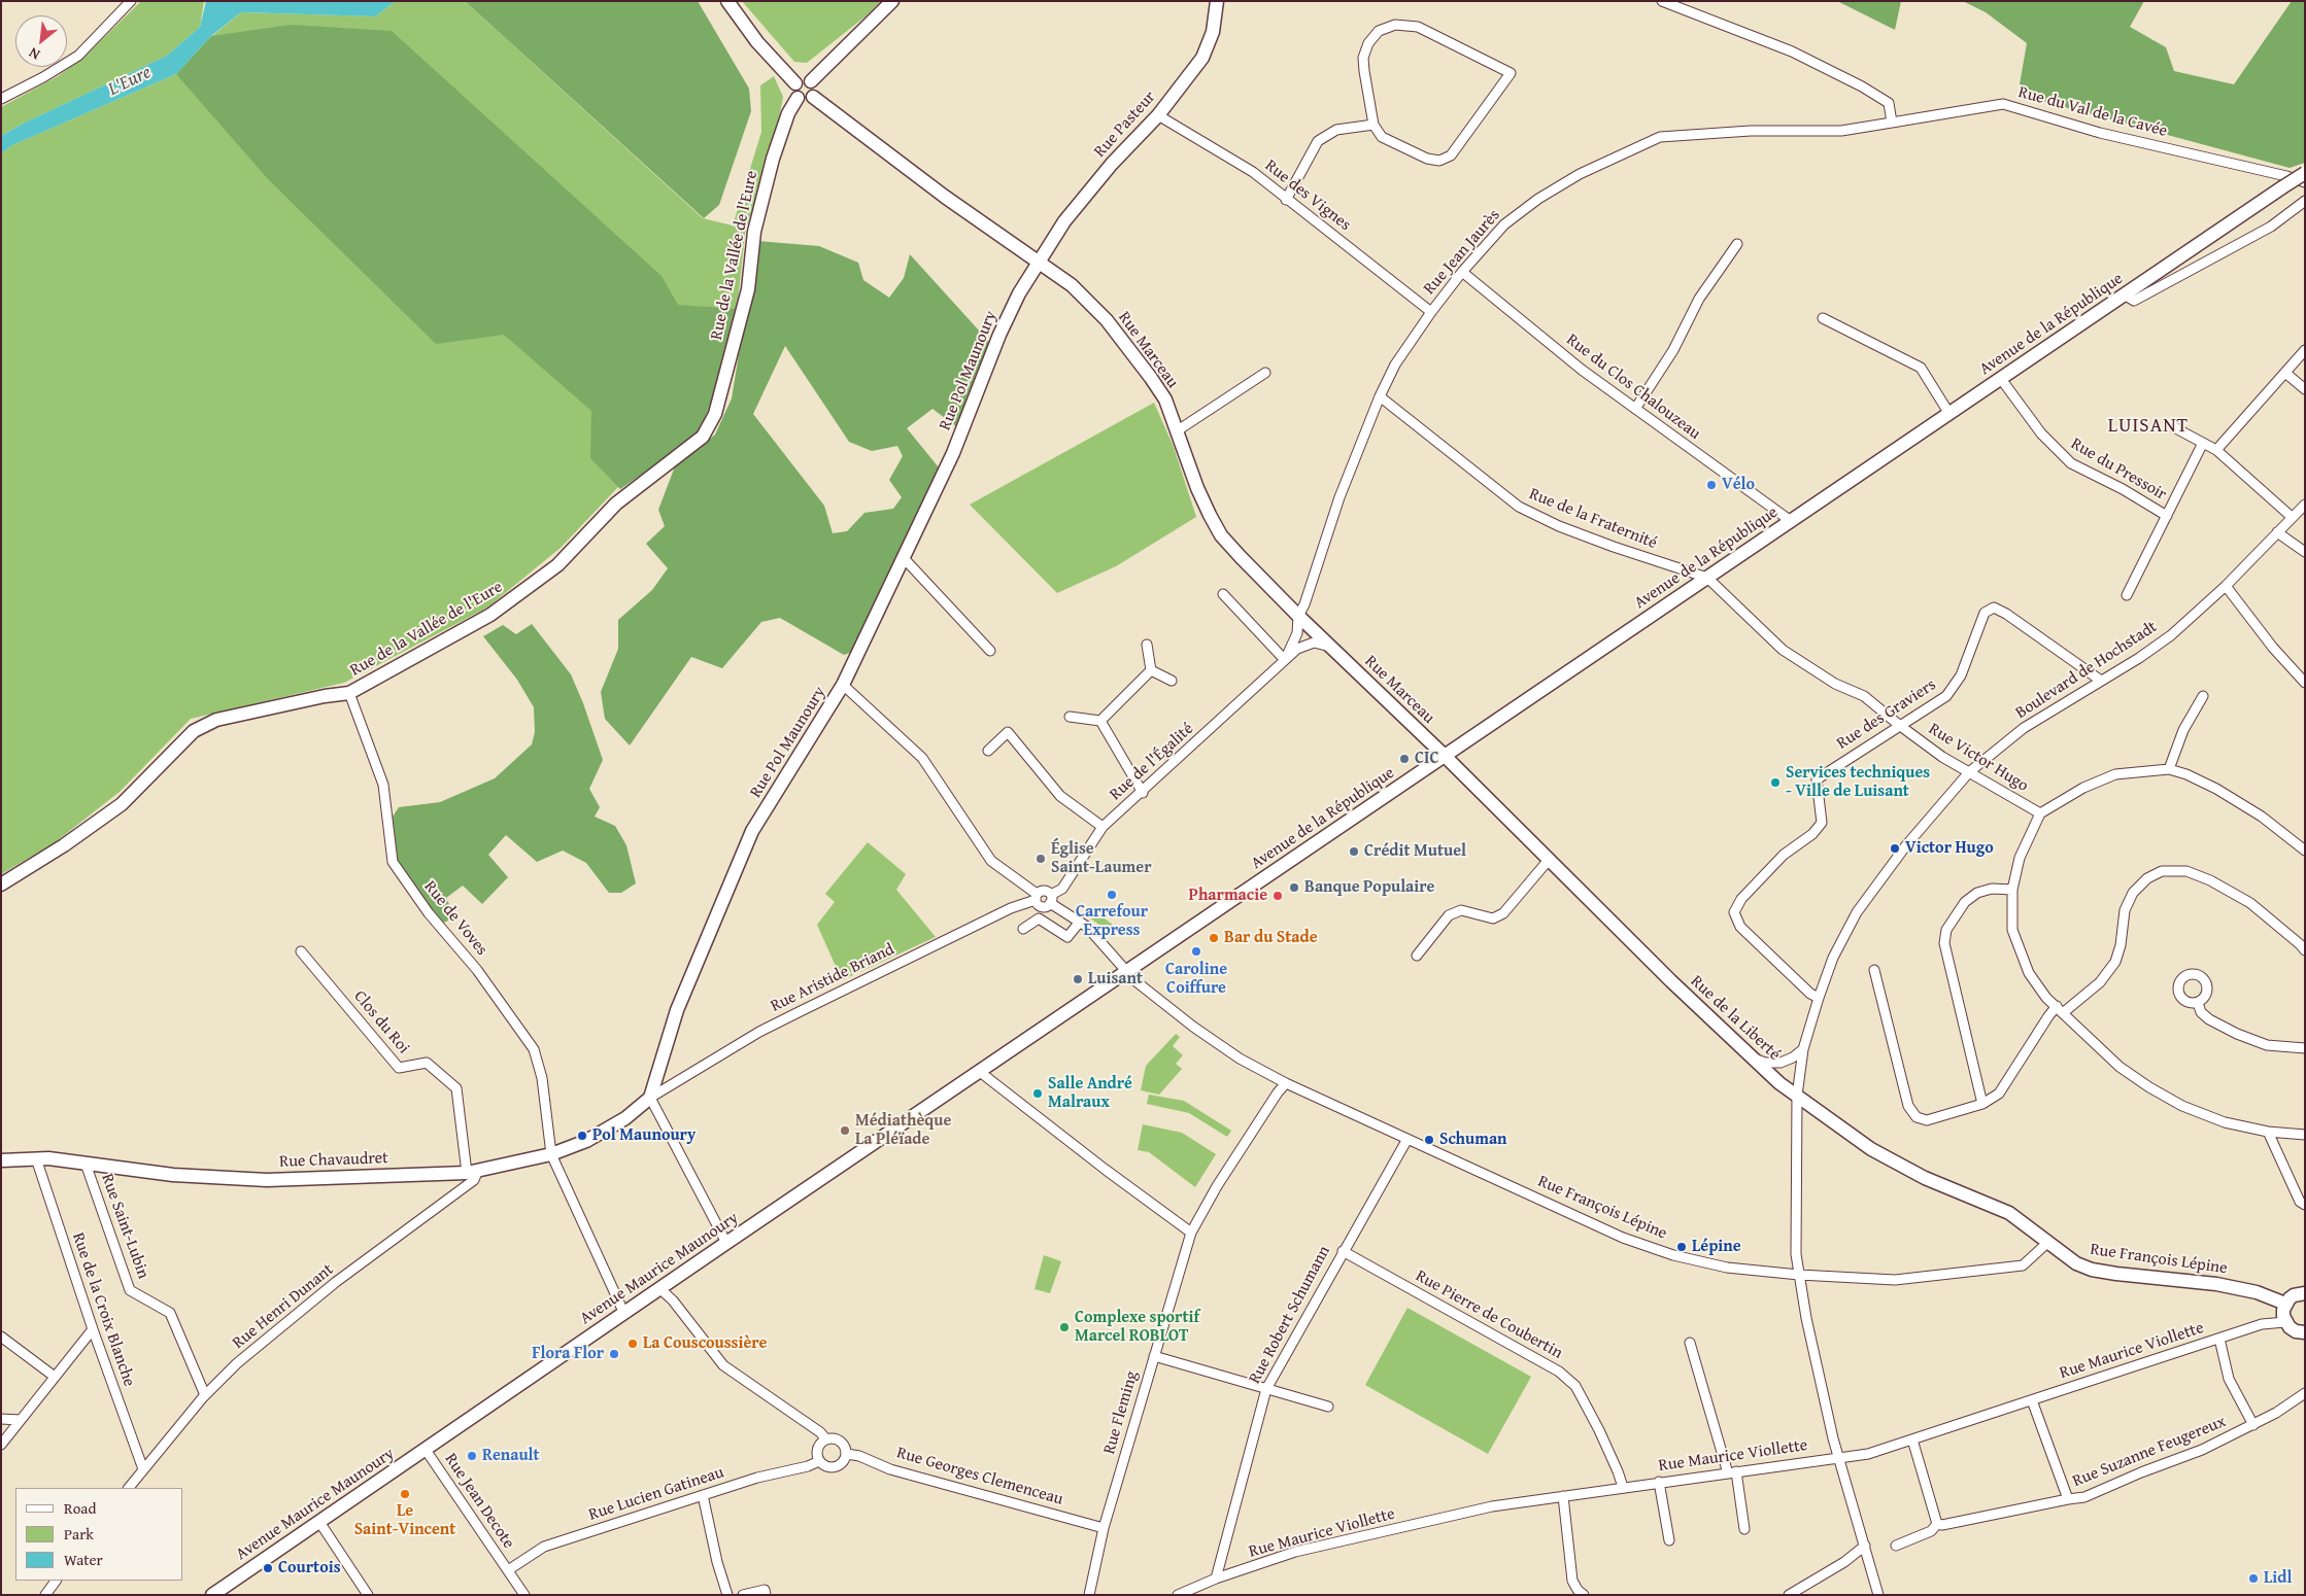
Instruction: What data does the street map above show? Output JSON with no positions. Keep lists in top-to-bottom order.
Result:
{
  "streets": {
    "street": [
      "Rue du Val de la Cavée",
      "Rue Pasteur",
      "Rue des Vignes",
      "Rue Jean Jaurès",
      "Rue de la Vallée de l'Eure",
      "Avenue de la République",
      "Rue Marceau",
      "Rue Pol Maunoury",
      "Rue du Clos Chalouzeau",
      "Rue du Pressoir",
      "Rue de la Fraternité",
      "Boulevard de Hochstadt",
      "Rue des Graviers",
      "Rue Victor Hugo",
      "Rue de l'Égalité",
      "Rue de Voves",
      "Rue Aristide Briand",
      "Rue de la Liberté",
      "Clos du Roi",
      "Rue Chavaudret",
      "Rue François Lépine",
      "Rue Saint-Lubin",
      "Avenue Maurice Maunoury",
      "Rue Henri Dunant",
      "Rue de la Croix Blanche",
      "Rue Robert Schumann",
      "Rue Pierre de Coubertin",
      "Rue Maurice Viollette",
      "Rue Fleming",
      "Rue Suzanne Feugereux",
      "Rue Georges Clemenceau",
      "Rue Lucien Gatineau",
      "Rue Jean Decote"
    ]
  },
  "crossings": [
    ["Rue du Val de la Cavée", "Rue Jean Jaurès"],
    ["Rue Pasteur", "Rue des Vignes"],
    ["Rue Pasteur", "Rue Marceau"],
    ["Rue Pasteur", "Rue Pol Maunoury"],
    ["Rue des Vignes", "Rue Jean Jaurès"],
    ["Rue Jean Jaurès", "Rue Marceau"],
    ["Rue Jean Jaurès", "Rue du Clos Chalouzeau"],
    ["Rue Jean Jaurès", "Rue de la Fraternité"],
    ["Rue Jean Jaurès", "Rue de l'Égalité"],
    ["Rue de la Vallée de l'Eure", "Rue Marceau"],
    ["Rue de la Vallée de l'Eure", "Rue de Voves"],
    ["Avenue de la République", "Rue Marceau"],
    ["Avenue de la République", "Rue du Clos Chalouzeau"],
    ["Avenue de la République", "Rue du Pressoir"],
    ["Avenue de la République", "Rue de la Fraternité"],
    ["Avenue de la République", "Rue Victor Hugo"],
    ["Avenue de la République", "Rue de la Liberté"],
    ["Avenue de la République", "Rue François Lépine"],
    ["Avenue de la République", "Avenue Maurice Maunoury"],
    ["Rue Marceau", "Rue Pol Maunoury"],
    ["Rue Marceau", "Rue de l'Égalité"],
    ["Rue Marceau", "Rue de la Liberté"],
    ["Rue Pol Maunoury", "Rue Aristide Briand"],
    ["Rue Pol Maunoury", "Rue Chavaudret"],
    ["Rue de la Fraternité", "Rue Victor Hugo"],
    ["Boulevard de Hochstadt", "Rue des Graviers"],
    ["Boulevard de Hochstadt", "Rue Victor Hugo"],
    ["Boulevard de Hochstadt", "Rue de la Liberté"],
    ["Boulevard de Hochstadt", "Rue François Lépine"],
    ["Boulevard de Hochstadt", "Rue Maurice Viollette"],
    ["Rue des Graviers", "Rue Victor Hugo"],
    ["Rue de l'Égalité", "Rue François Lépine"],
    ["Rue de Voves", "Rue Chavaudret"],
    ["Rue de Voves", "Avenue Maurice Maunoury"],
    ["Rue Aristide Briand", "Rue Chavaudret"],
    ["Rue de la Liberté", "Rue François Lépine"],
    ["Clos du Roi", "Rue Chavaudret"],
    ["Clos du Roi", "Rue Henri Dunant"],
    ["Rue Chavaudret", "Rue Saint-Lubin"],
    ["Rue Chavaudret", "Rue Henri Dunant"],
    ["Rue Chavaudret", "Rue de la Croix Blanche"],
    ["Rue François Lépine", "Avenue Maurice Maunoury"],
    ["Rue François Lépine", "Rue Robert Schumann"],
    ["Rue François Lépine", "Rue Fleming"],
    ["Rue Saint-Lubin", "Rue Henri Dunant"],
    ["Avenue Maurice Maunoury", "Rue Jean Decote"],
    ["Rue Henri Dunant", "Rue de la Croix Blanche"],
    ["Rue Robert Schumann", "Rue Pierre de Coubertin"],
    ["Rue Robert Schumann", "Rue Maurice Viollette"],
    ["Rue Pierre de Coubertin", "Rue Maurice Viollette"],
    ["Rue Maurice Viollette", "Rue Suzanne Feugereux"],
    ["Rue Fleming", "Rue Georges Clemenceau"],
    ["Rue Georges Clemenceau", "Rue Lucien Gatineau"],
    ["Rue Lucien Gatineau", "Rue Jean Decote"]
  ],
  "districts": ["LUISANT"],
  "water": ["L'Eure"],
  "places": [
    "Vélo",
    "CIC",
    "Services techniques - Ville de Luisant",
    "Victor Hugo",
    "Crédit Mutuel",
    "Église Saint-Laumer",
    "Banque Populaire",
    "Carrefour Express",
    "Pharmacie",
    "Bar du Stade",
    "Caroline Coiffure",
    "Luisant",
    "Salle André Malraux",
    "Médiathèque La Pléïade",
    "Pol Maunoury",
    "Schuman",
    "Lépine",
    "Complexe sportif Marcel ROBLOT",
    "La Couscoussière",
    "Flora Flor",
    "Renault",
    "Le Saint-Vincent",
    "Courtois",
    "Lidl"
  ],
  "legend": ["Road", "Park", "Water"],
  "north": "bottom left"
}
